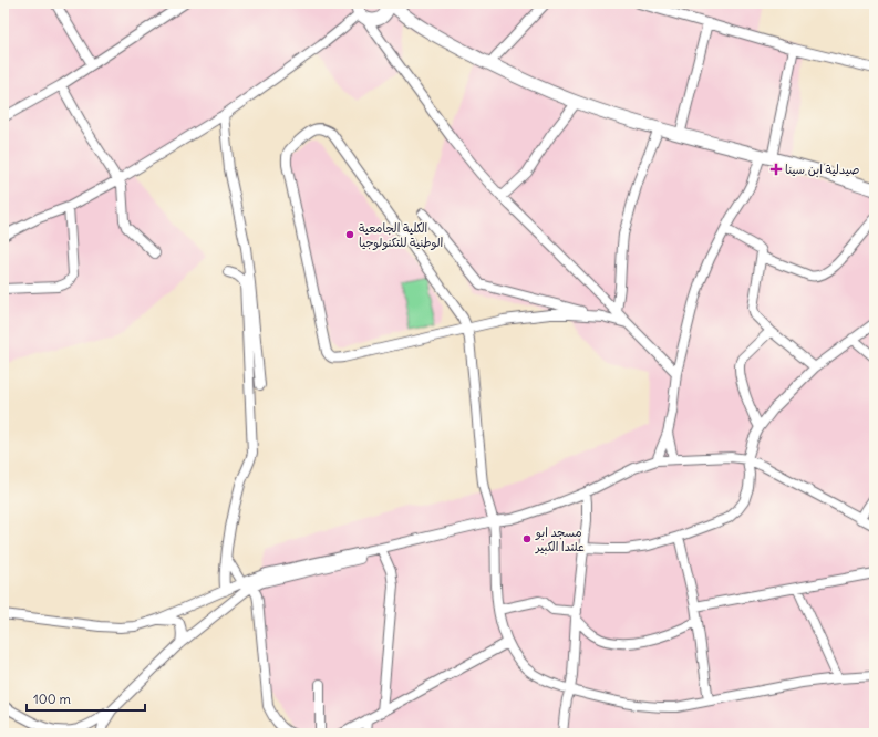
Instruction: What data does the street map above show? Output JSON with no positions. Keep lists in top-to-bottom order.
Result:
{
  "places": {
    "health": ["صيدلية ابن سينا"],
    "other": ["الكلية الجامعية الوطنية للتكنولوجيا", "مسجد ابو علندا الكبير"]
  },
  "scale_bar": "100 m"
}
